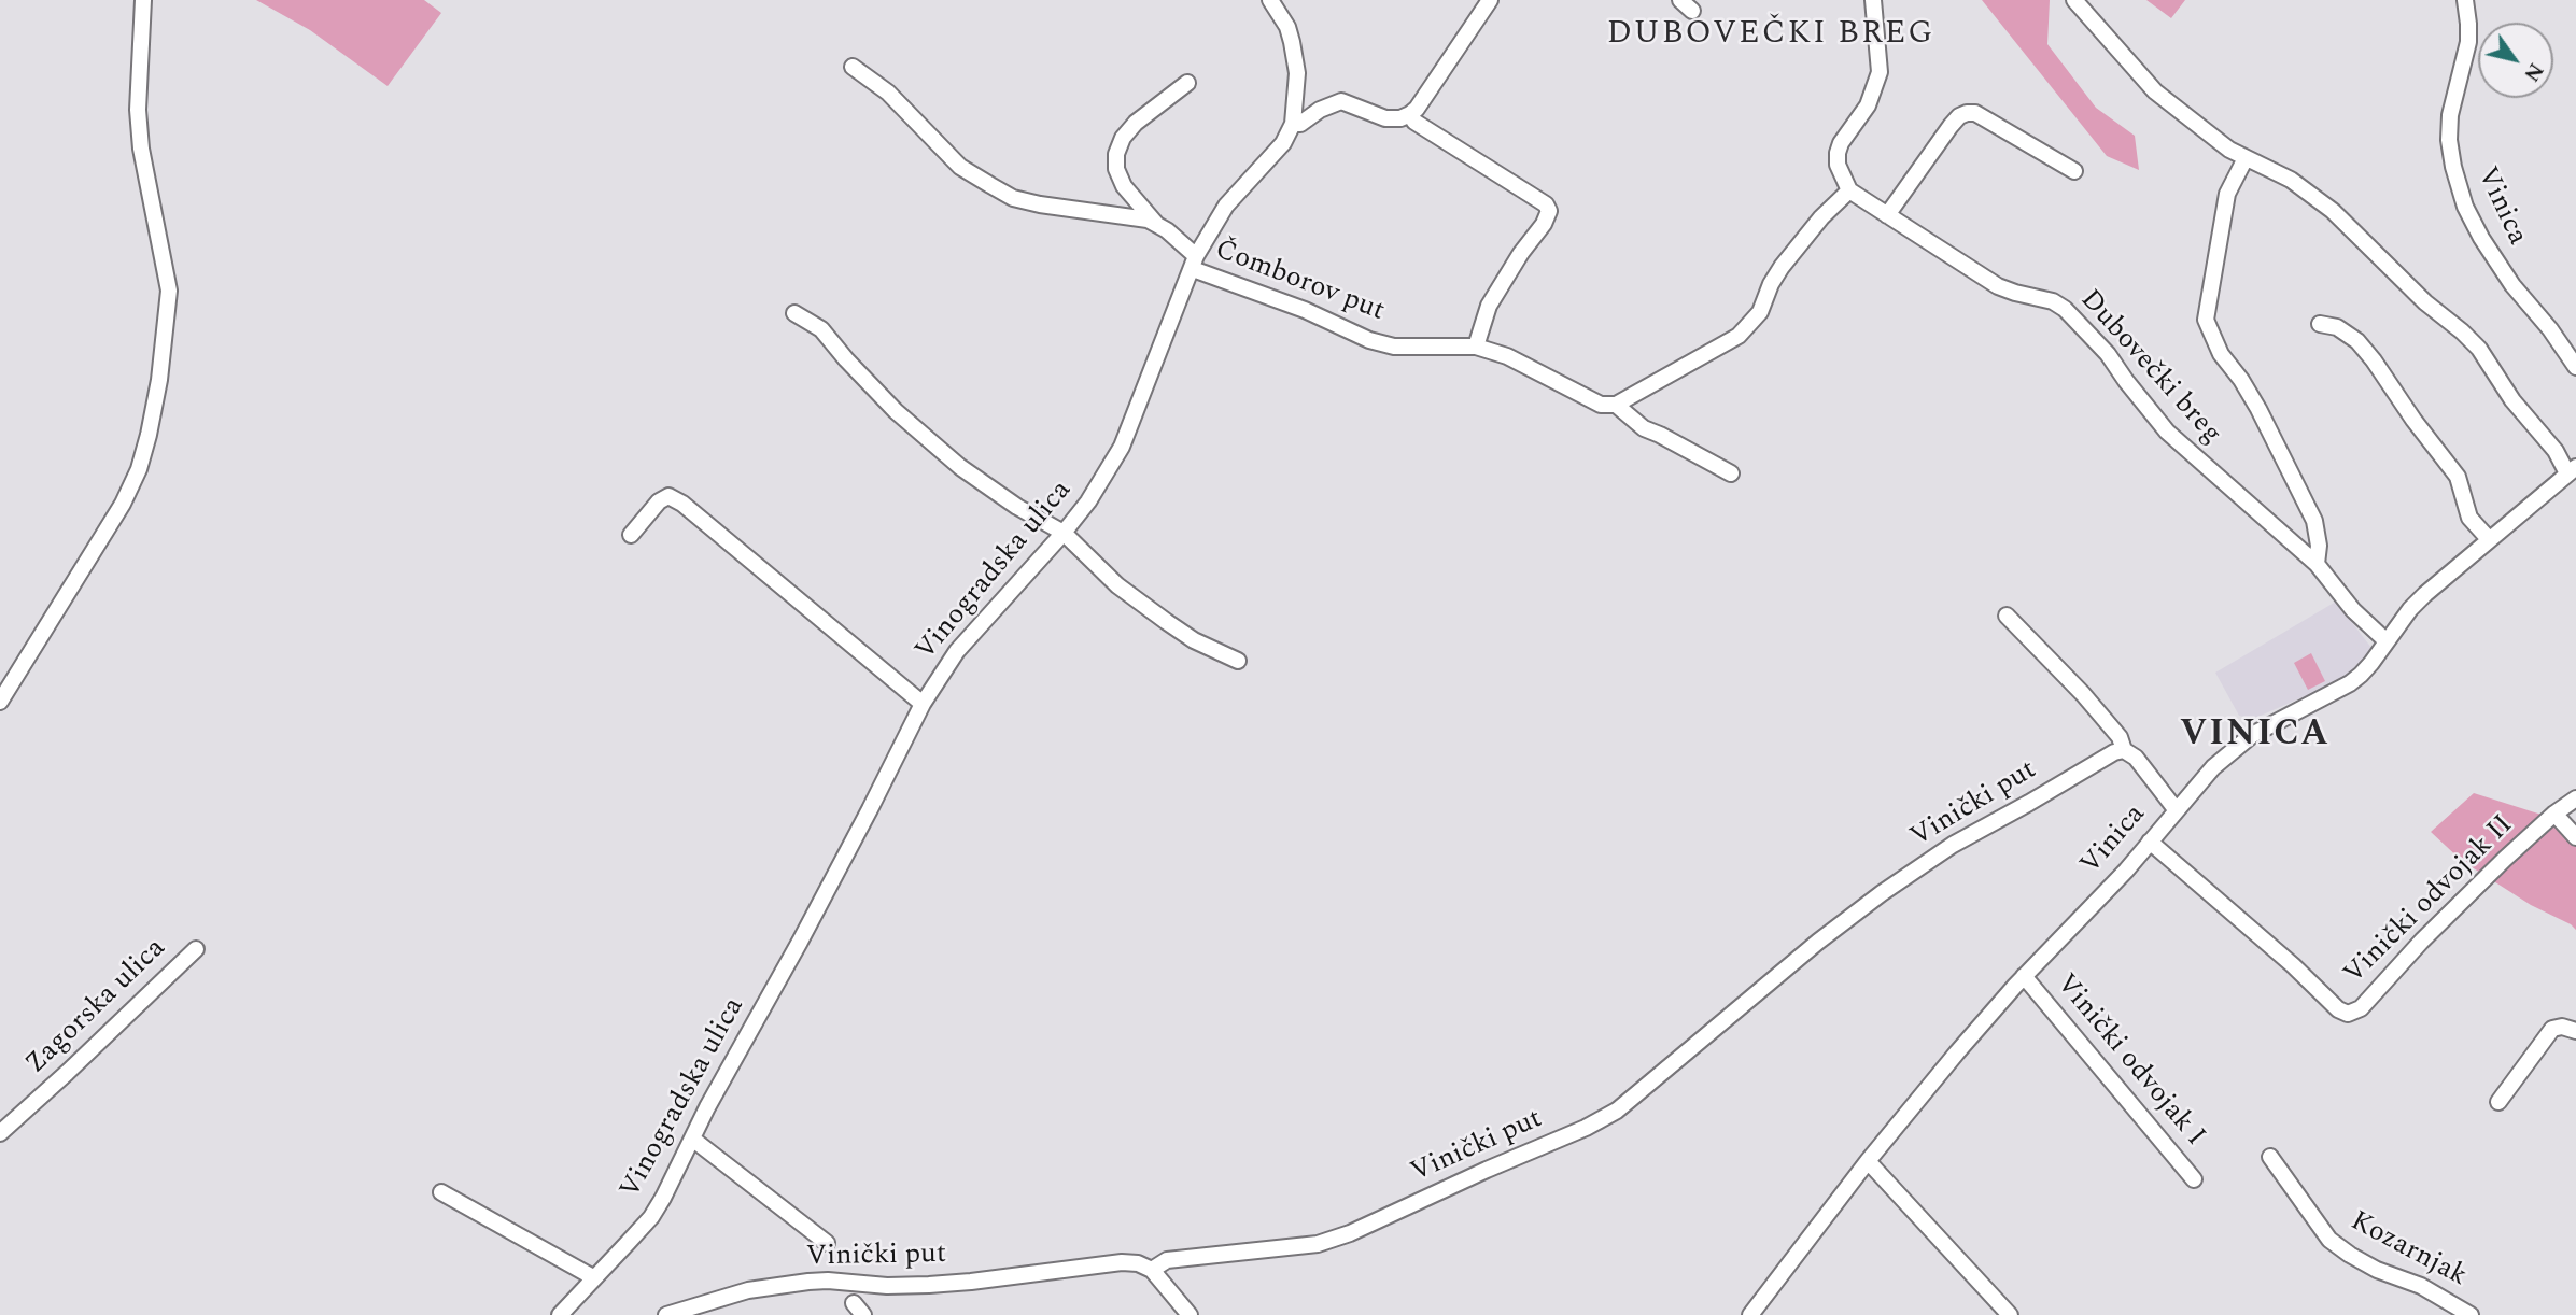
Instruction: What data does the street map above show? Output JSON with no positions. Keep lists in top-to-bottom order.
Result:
{
  "streets": {
    "street": [
      "Vinica",
      "Čomborov put",
      "Dubovečki breg",
      "Vinogradska ulica",
      "Vinički put",
      "Vinički odvojak II",
      "Zagorska ulica",
      "Vinički odvojak I",
      "Kozarnjak"
    ]
  },
  "crossings": [
    ["Vinica", "Dubovečki breg"],
    ["Vinica", "Vinički odvojak II"],
    ["Vinica", "Vinički odvojak I"],
    ["Čomborov put", "Vinogradska ulica"]
  ],
  "districts": ["DUBOVEČKI BREG", "VINICA"],
  "north": "bottom right"
}
